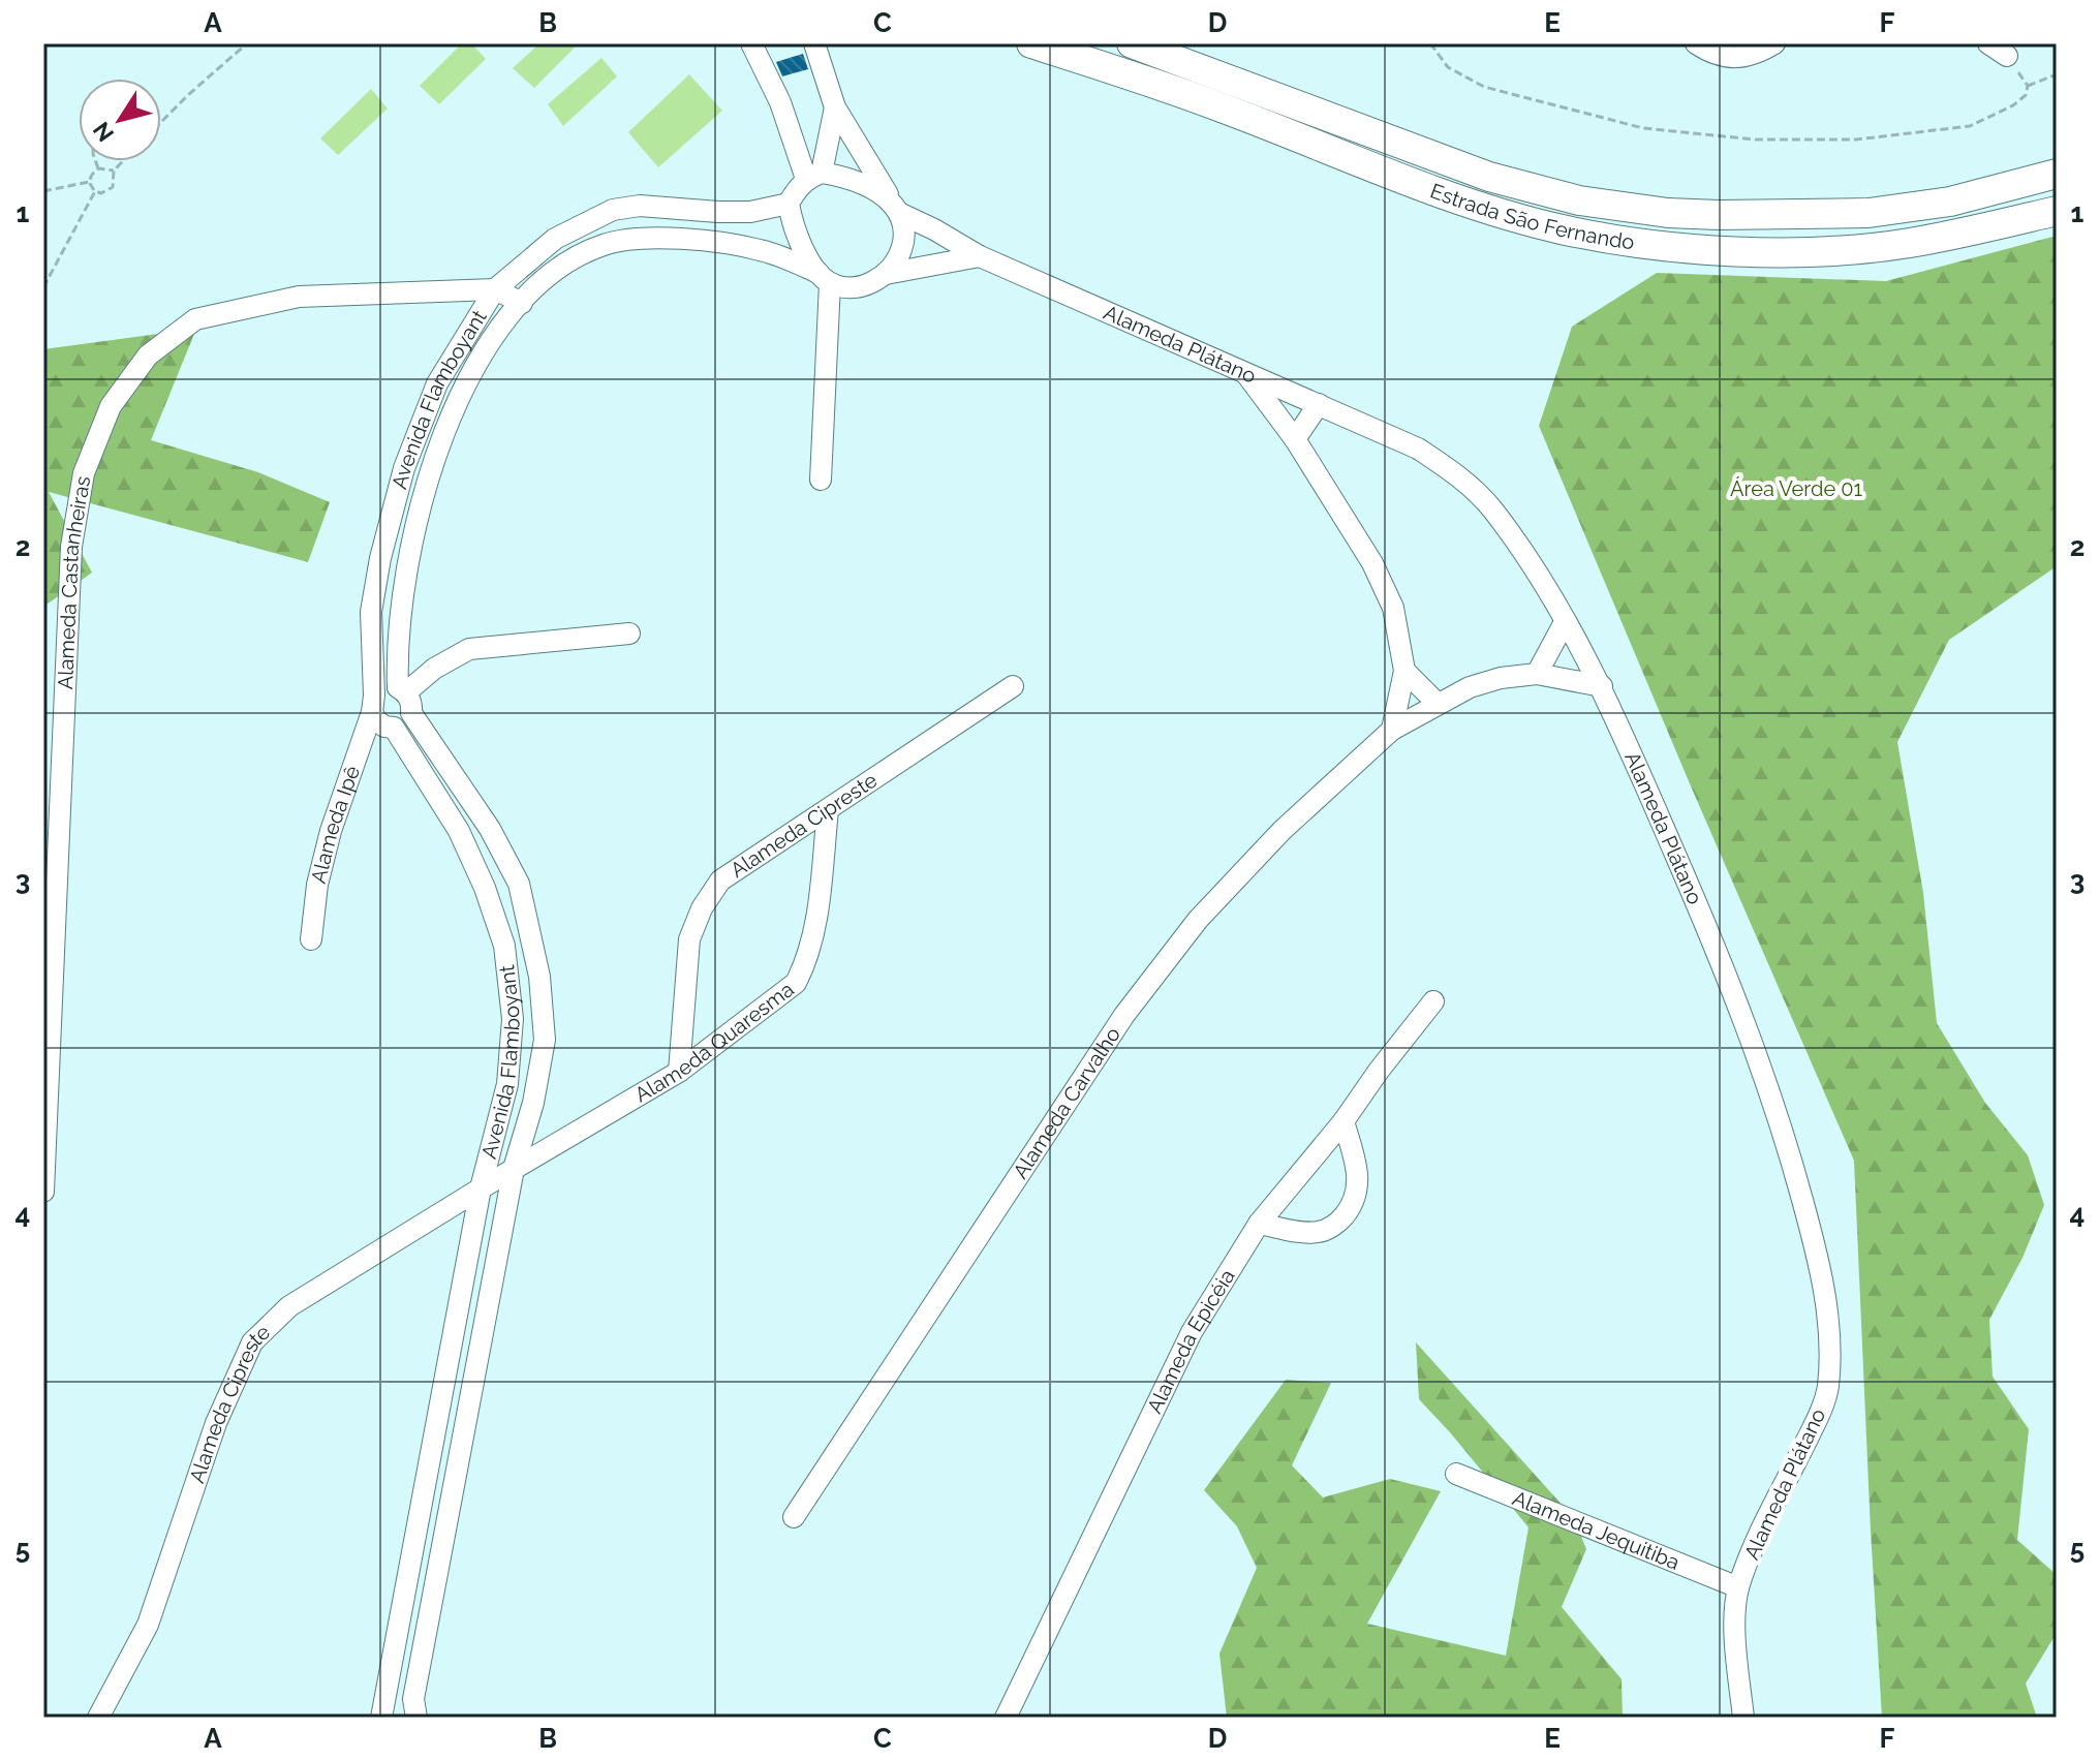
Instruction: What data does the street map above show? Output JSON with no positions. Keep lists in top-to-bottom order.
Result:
{
  "streets": {
    "main road": ["Estrada São Fernando"],
    "street": [
      "Alameda Plátano",
      "Avenida Flamboyant",
      "Alameda Castanheiras",
      "Alameda Ipê",
      "Alameda Cipreste",
      "Alameda Quaresma",
      "Alameda Carvalho",
      "Alameda Epicéia",
      "Alameda Jequitiba"
    ]
  },
  "crossings": [
    ["Alameda Plátano", "Avenida Flamboyant"],
    ["Alameda Plátano", "Alameda Jequitiba"],
    ["Avenida Flamboyant", "Alameda Castanheiras"],
    ["Avenida Flamboyant", "Alameda Ipê"],
    ["Avenida Flamboyant", "Alameda Cipreste"],
    ["Avenida Flamboyant", "Alameda Quaresma"],
    ["Alameda Cipreste", "Alameda Quaresma"]
  ],
  "parks": ["Área Verde 01"],
  "north": "bottom left",
  "grid": {
    "columns": [
      "A",
      "B",
      "C",
      "D",
      "E",
      "F"
    ],
    "rows": [
      "1",
      "2",
      "3",
      "4",
      "5"
    ]
  }
}
